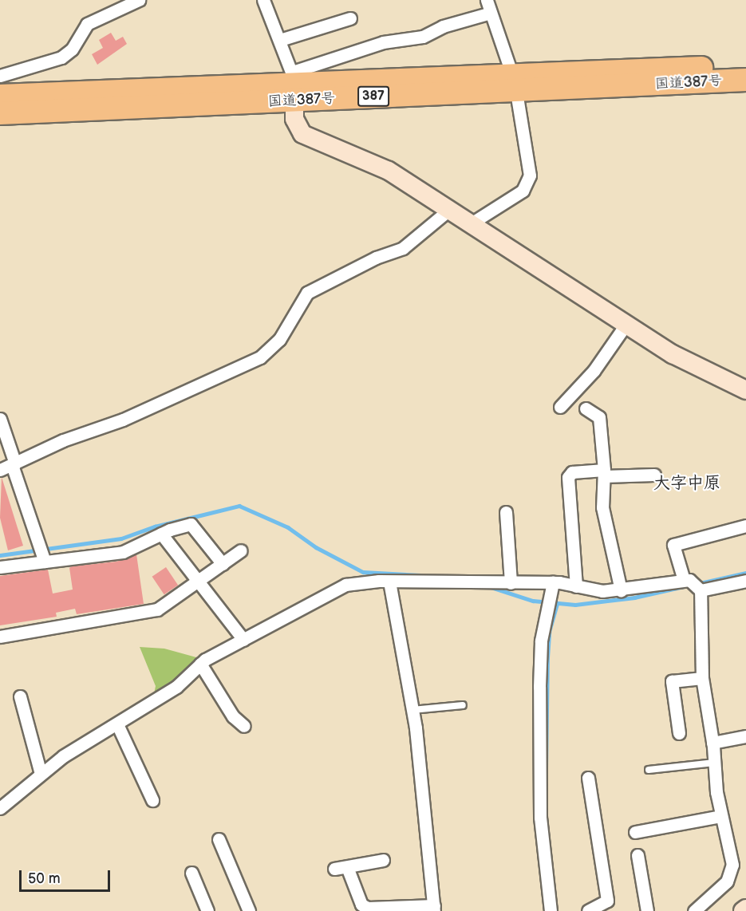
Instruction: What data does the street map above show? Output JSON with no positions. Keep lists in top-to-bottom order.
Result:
{
  "streets": {
    "highway": ["国道387号", "387"]
  },
  "districts": ["大字中原"],
  "scale_bar": "50 m"
}
